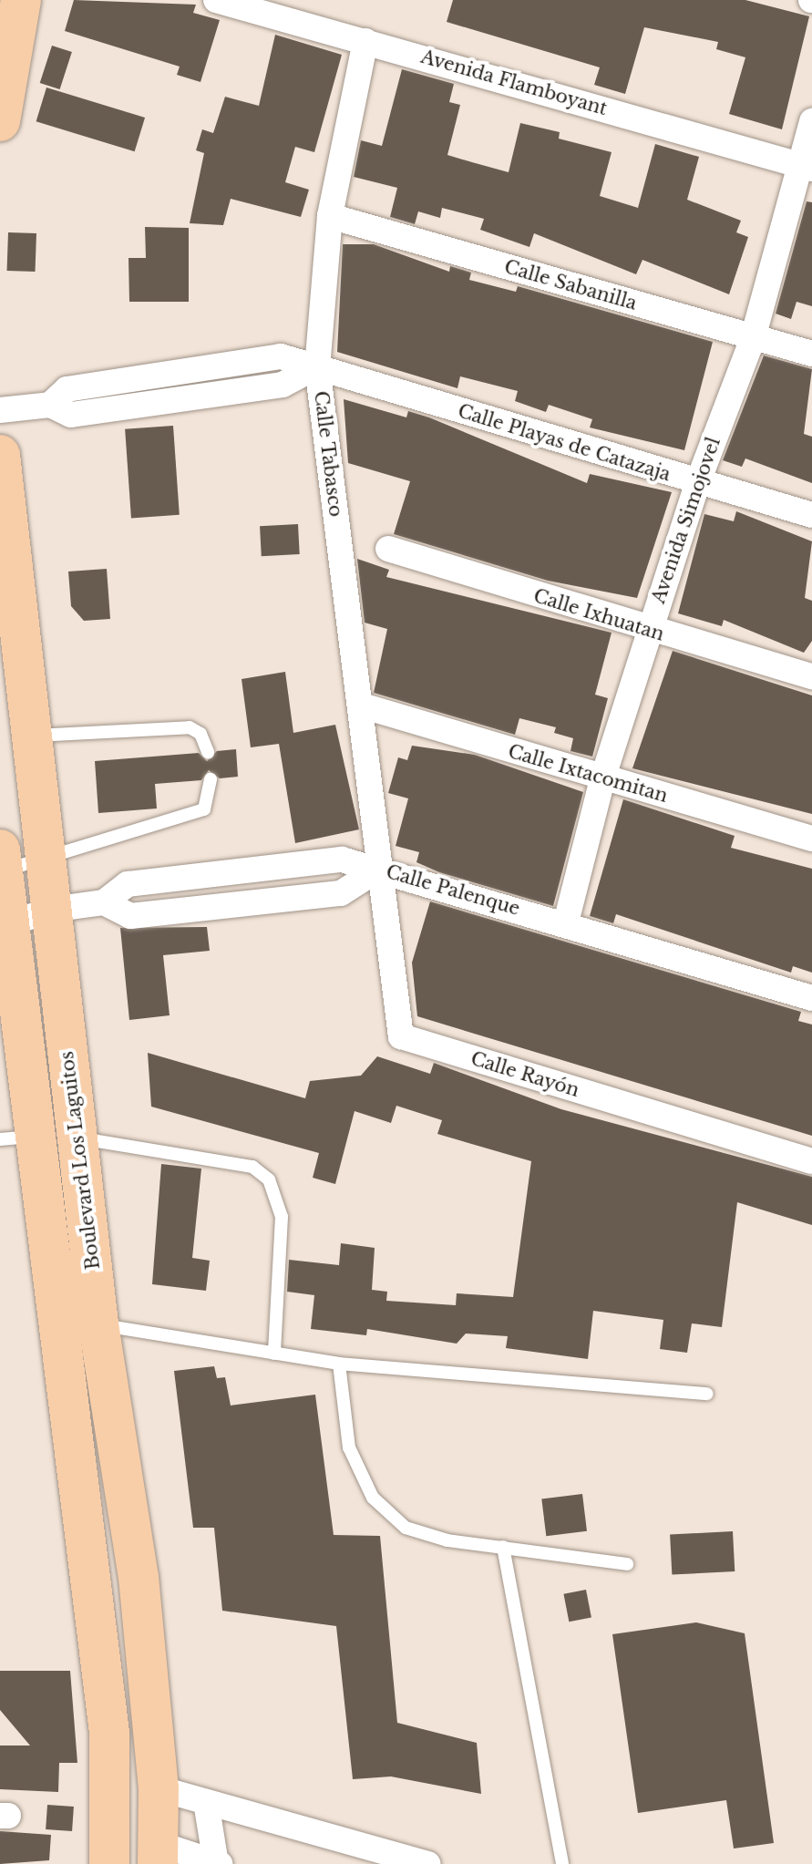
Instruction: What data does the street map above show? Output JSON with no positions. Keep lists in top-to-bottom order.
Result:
{
  "streets": {
    "main road": ["Boulevard Los Laguitos"],
    "street": [
      "Avenida Flamboyant",
      "Calle Sabanilla",
      "Calle Playas de Catazaja",
      "Calle Tabasco",
      "Avenida Simojovel",
      "Calle Ixhuatan",
      "Calle Ixtacomitan",
      "Calle Palenque",
      "Calle Rayón"
    ]
  },
  "crossings": [
    ["Avenida Flamboyant", "Calle Tabasco"],
    ["Avenida Flamboyant", "Avenida Simojovel"],
    ["Calle Sabanilla", "Calle Tabasco"],
    ["Calle Sabanilla", "Avenida Simojovel"],
    ["Calle Playas de Catazaja", "Calle Tabasco"],
    ["Calle Playas de Catazaja", "Avenida Simojovel"],
    ["Calle Tabasco", "Calle Ixtacomitan"],
    ["Calle Tabasco", "Calle Palenque"],
    ["Calle Tabasco", "Calle Rayón"],
    ["Avenida Simojovel", "Calle Ixhuatan"],
    ["Avenida Simojovel", "Calle Ixtacomitan"],
    ["Avenida Simojovel", "Calle Palenque"],
    ["Calle Palenque", "Calle Rayón"],
    ["Calle Palenque", "Boulevard Los Laguitos"]
  ]
}
